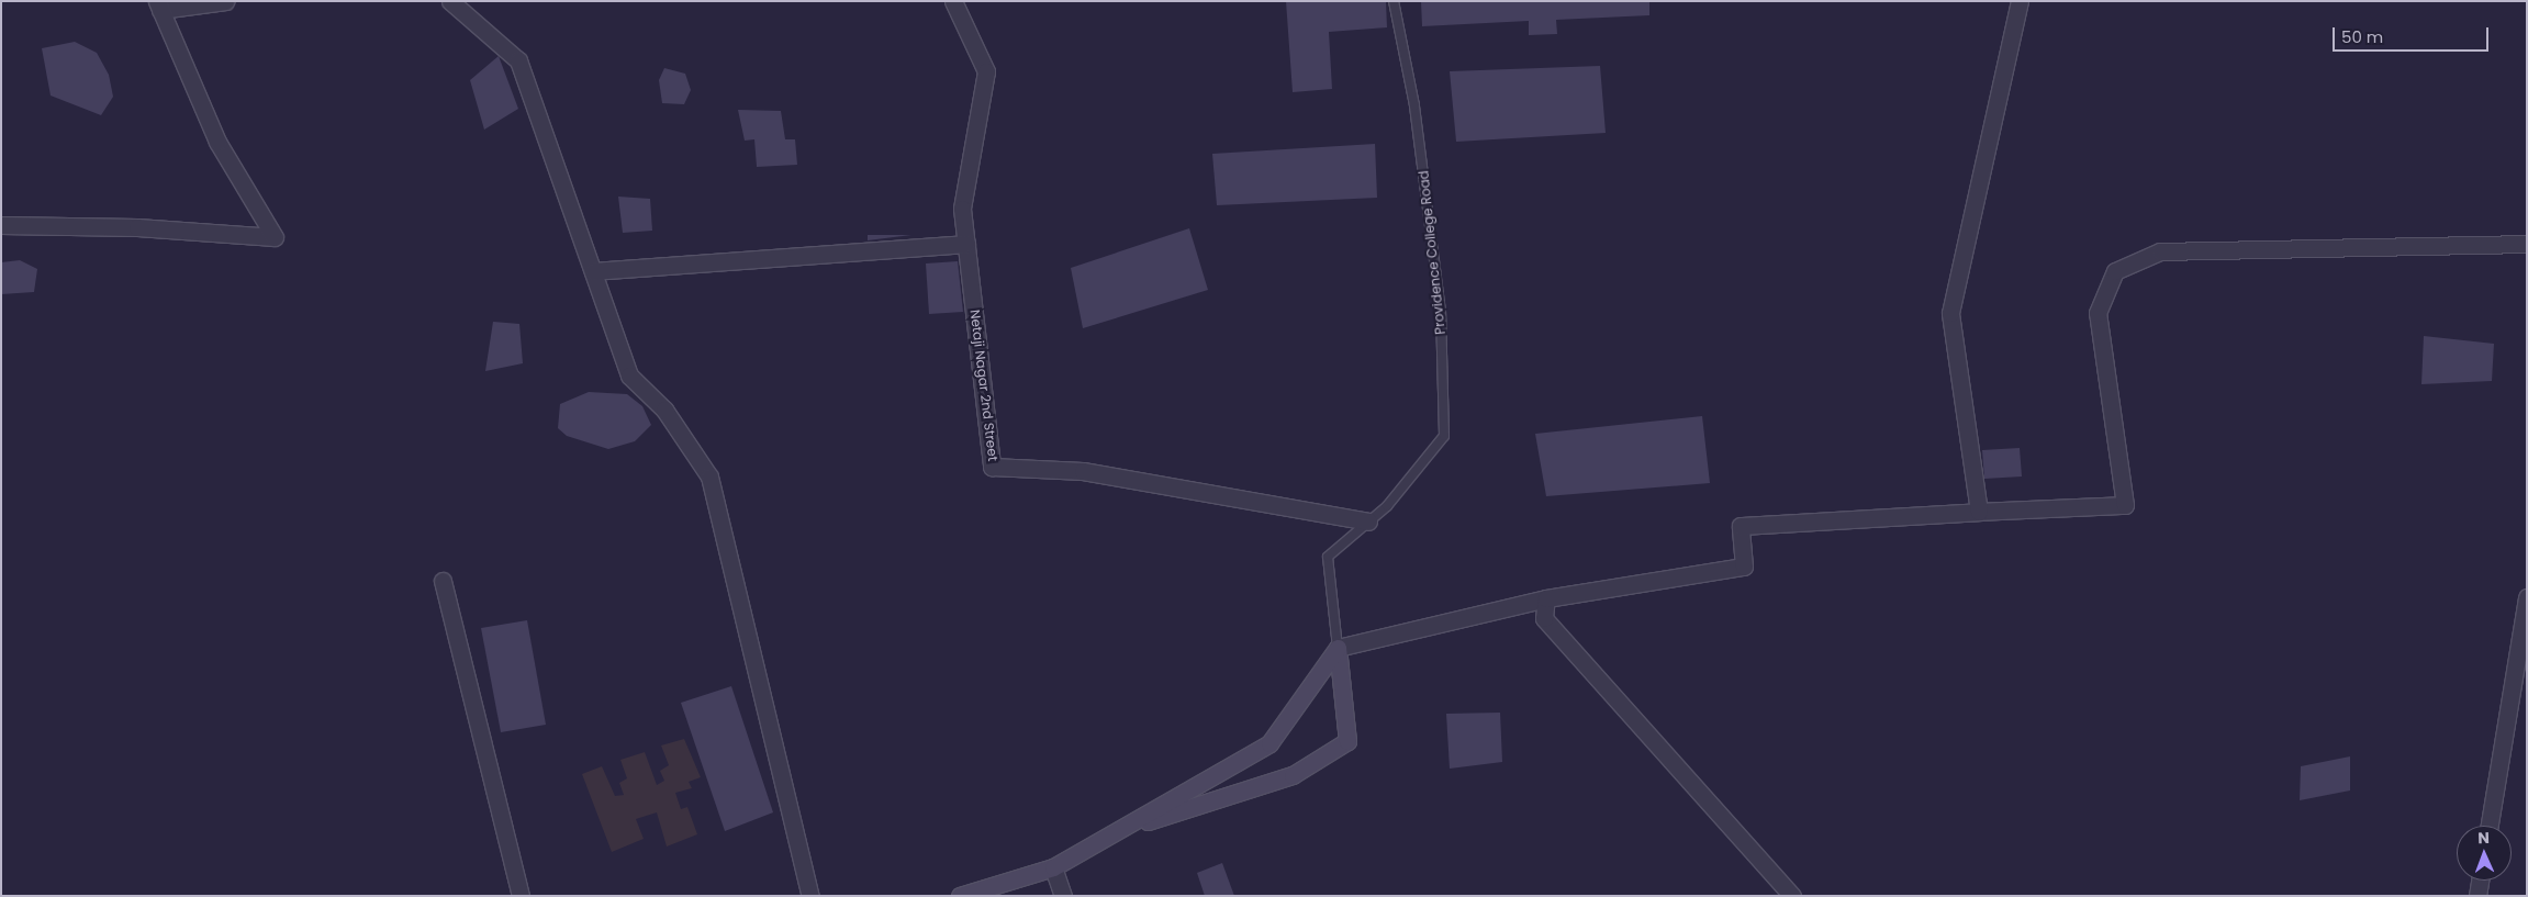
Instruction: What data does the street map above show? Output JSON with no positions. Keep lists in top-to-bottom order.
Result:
{
  "streets": {
    "street": ["Providence College Road", "Netaji Nagar 2nd Street"]
  },
  "crossings": [
    ["Providence College Road", "Netaji Nagar 2nd Street"]
  ],
  "scale_bar": "50 m",
  "north": "top"
}
